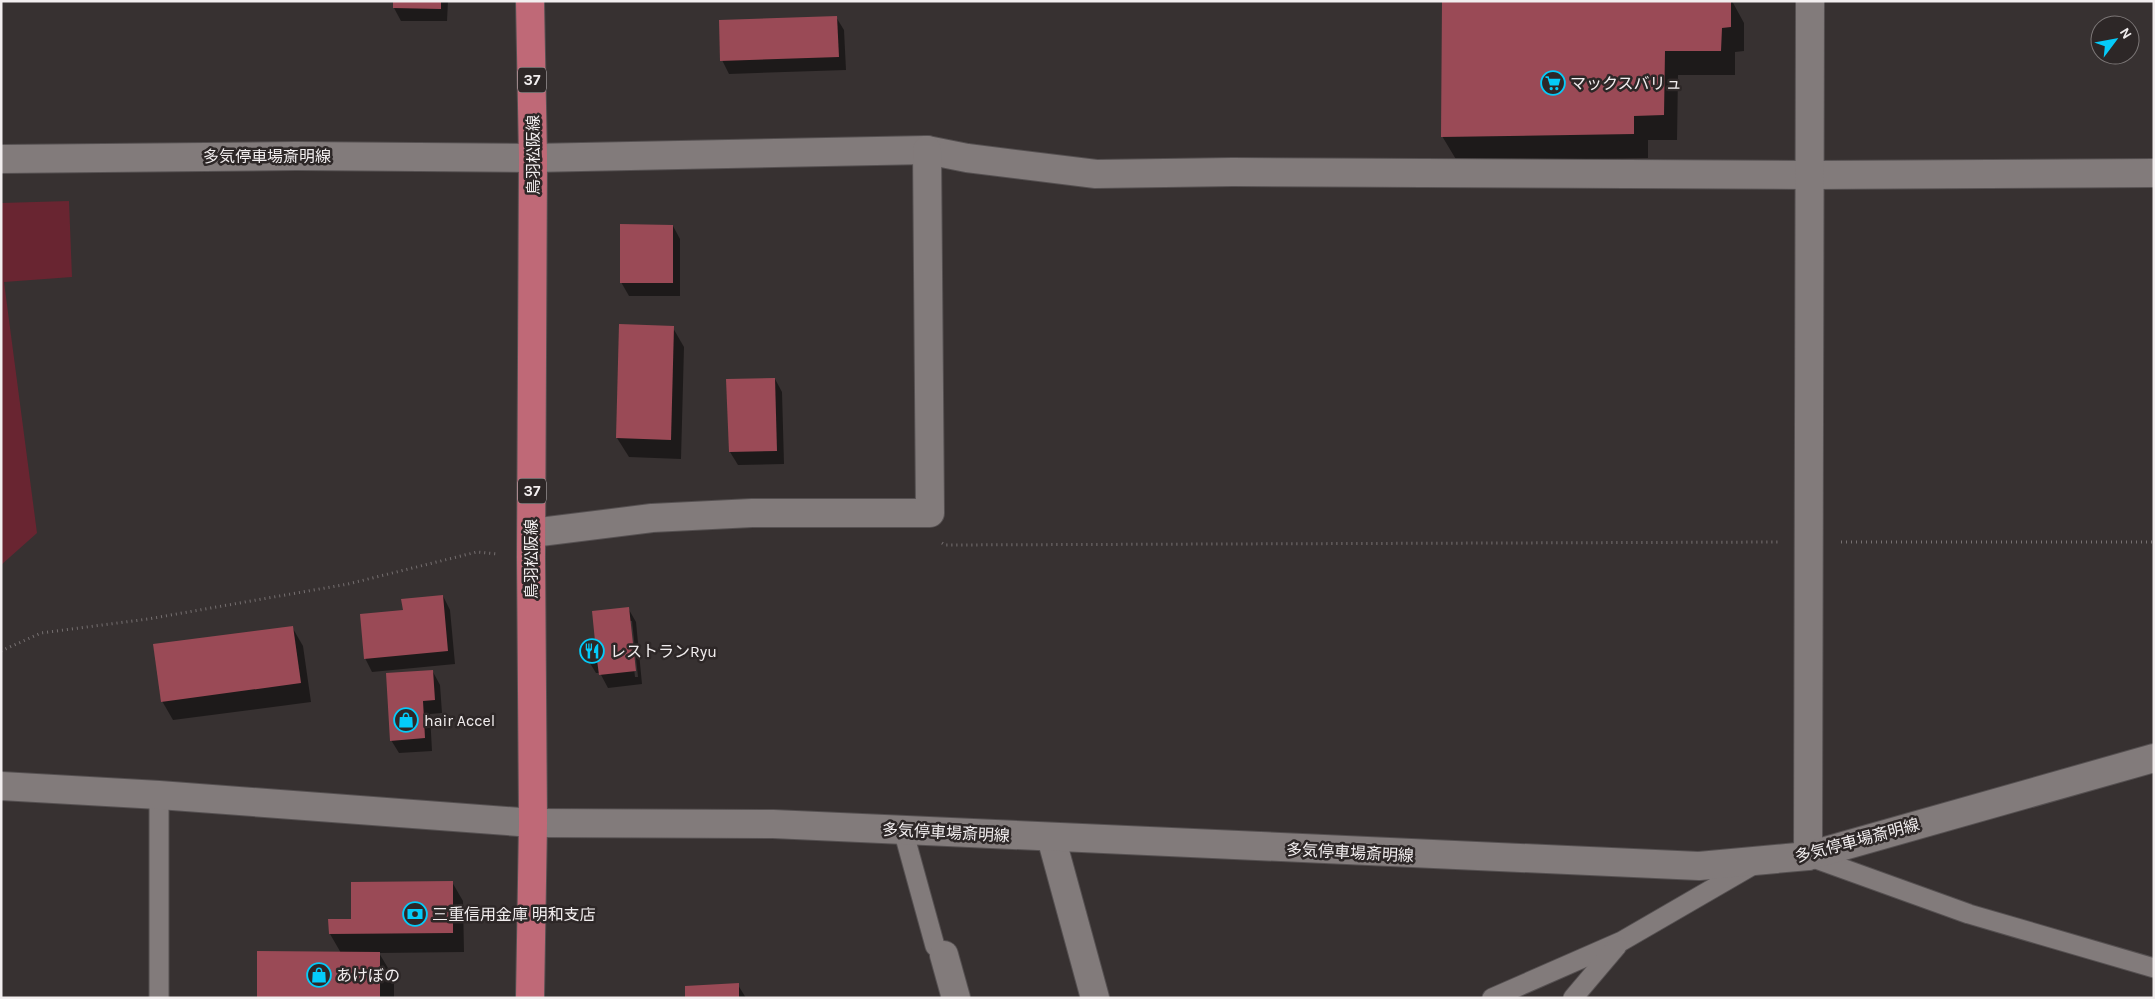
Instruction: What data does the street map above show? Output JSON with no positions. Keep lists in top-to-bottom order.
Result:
{
  "streets": {
    "main road": ["37", "鳥羽松阪線"],
    "street": ["多気停車場斎明線"]
  },
  "crossings": [
    ["鳥羽松阪線", "多気停車場斎明線"]
  ],
  "places": {
    "supermarket": ["マックスバリュ"],
    "restaurant": ["レストランRyu"],
    "shop": ["hair Accel", "あけぼの"],
    "bank": ["三重信用金庫 明和支店"]
  },
  "north": "top right"
}
